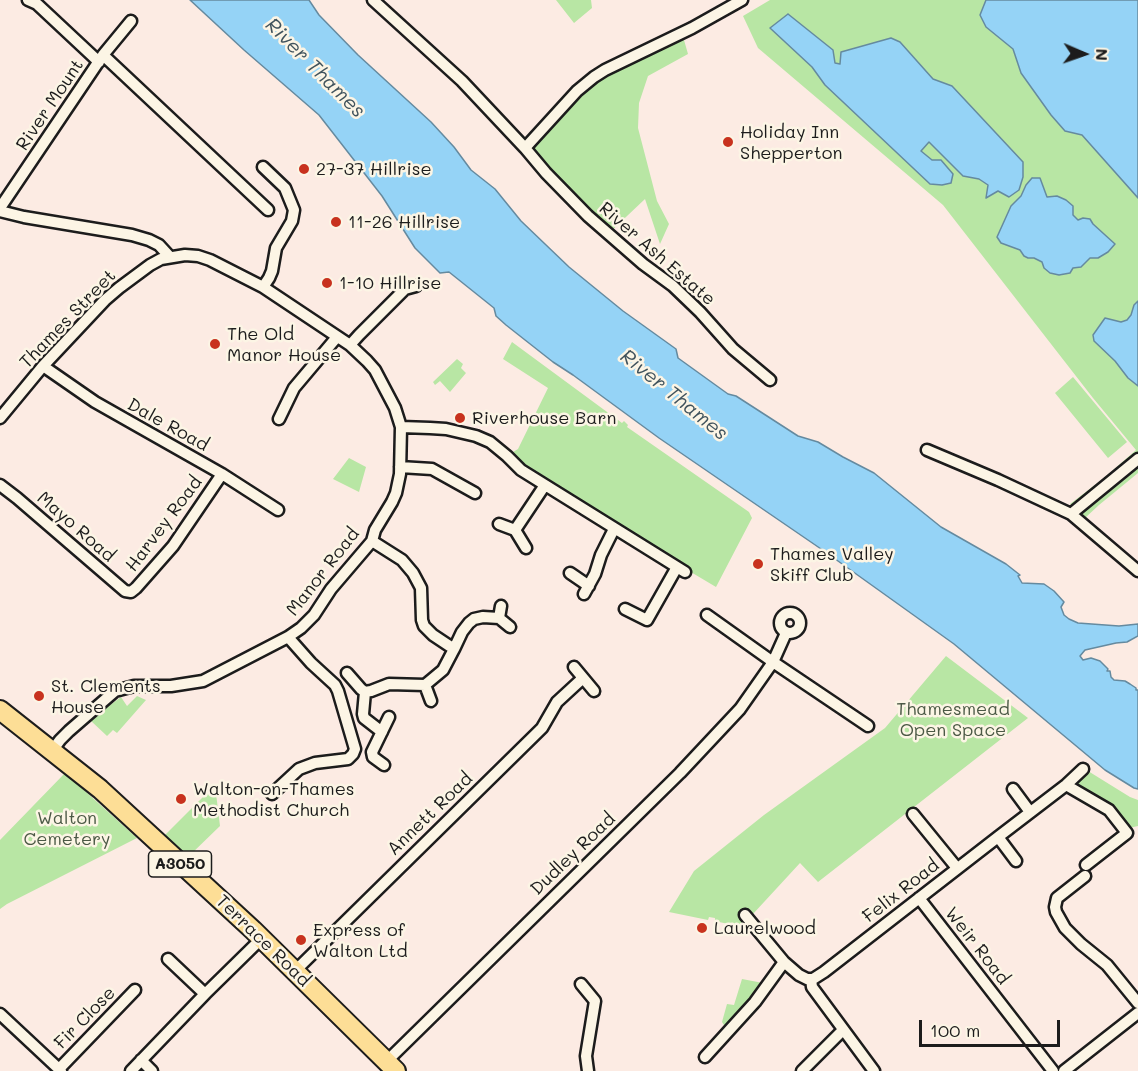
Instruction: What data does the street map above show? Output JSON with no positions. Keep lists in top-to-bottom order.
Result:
{
  "streets": {
    "main road": ["A3050", "Terrace Road"],
    "street": [
      "River Mount",
      "River Ash Estate",
      "Thames Street",
      "Dale Road",
      "Harvey Road",
      "Mayo Road",
      "Manor Road",
      "Annett Road",
      "Dudley Road",
      "Felix Road",
      "Weir Road",
      "Fir Close"
    ]
  },
  "crossings": [
    ["Thames Street", "Dale Road"],
    ["Thames Street", "Manor Road"],
    ["Dale Road", "Harvey Road"],
    ["Harvey Road", "Mayo Road"],
    ["Manor Road", "A3050"],
    ["Manor Road", "Terrace Road"],
    ["Annett Road", "Terrace Road"],
    ["Dudley Road", "Terrace Road"],
    ["A3050", "Terrace Road"],
    ["Felix Road", "Weir Road"]
  ],
  "water": ["River Thames"],
  "parks": ["Thamesmead Open Space", "Walton Cemetery"],
  "places": [
    "Holiday Inn Shepperton",
    "27-37 Hillrise",
    "11-26 Hillrise",
    "1-10 Hillrise",
    "The Old Manor House",
    "Riverhouse Barn",
    "Thames Valley Skiff Club",
    "St. Clements House",
    "Walton-on-Thames Methodist Church",
    "Laurelwood",
    "Express of Walton Ltd"
  ],
  "scale_bar": "100 m",
  "north": "right"
}
